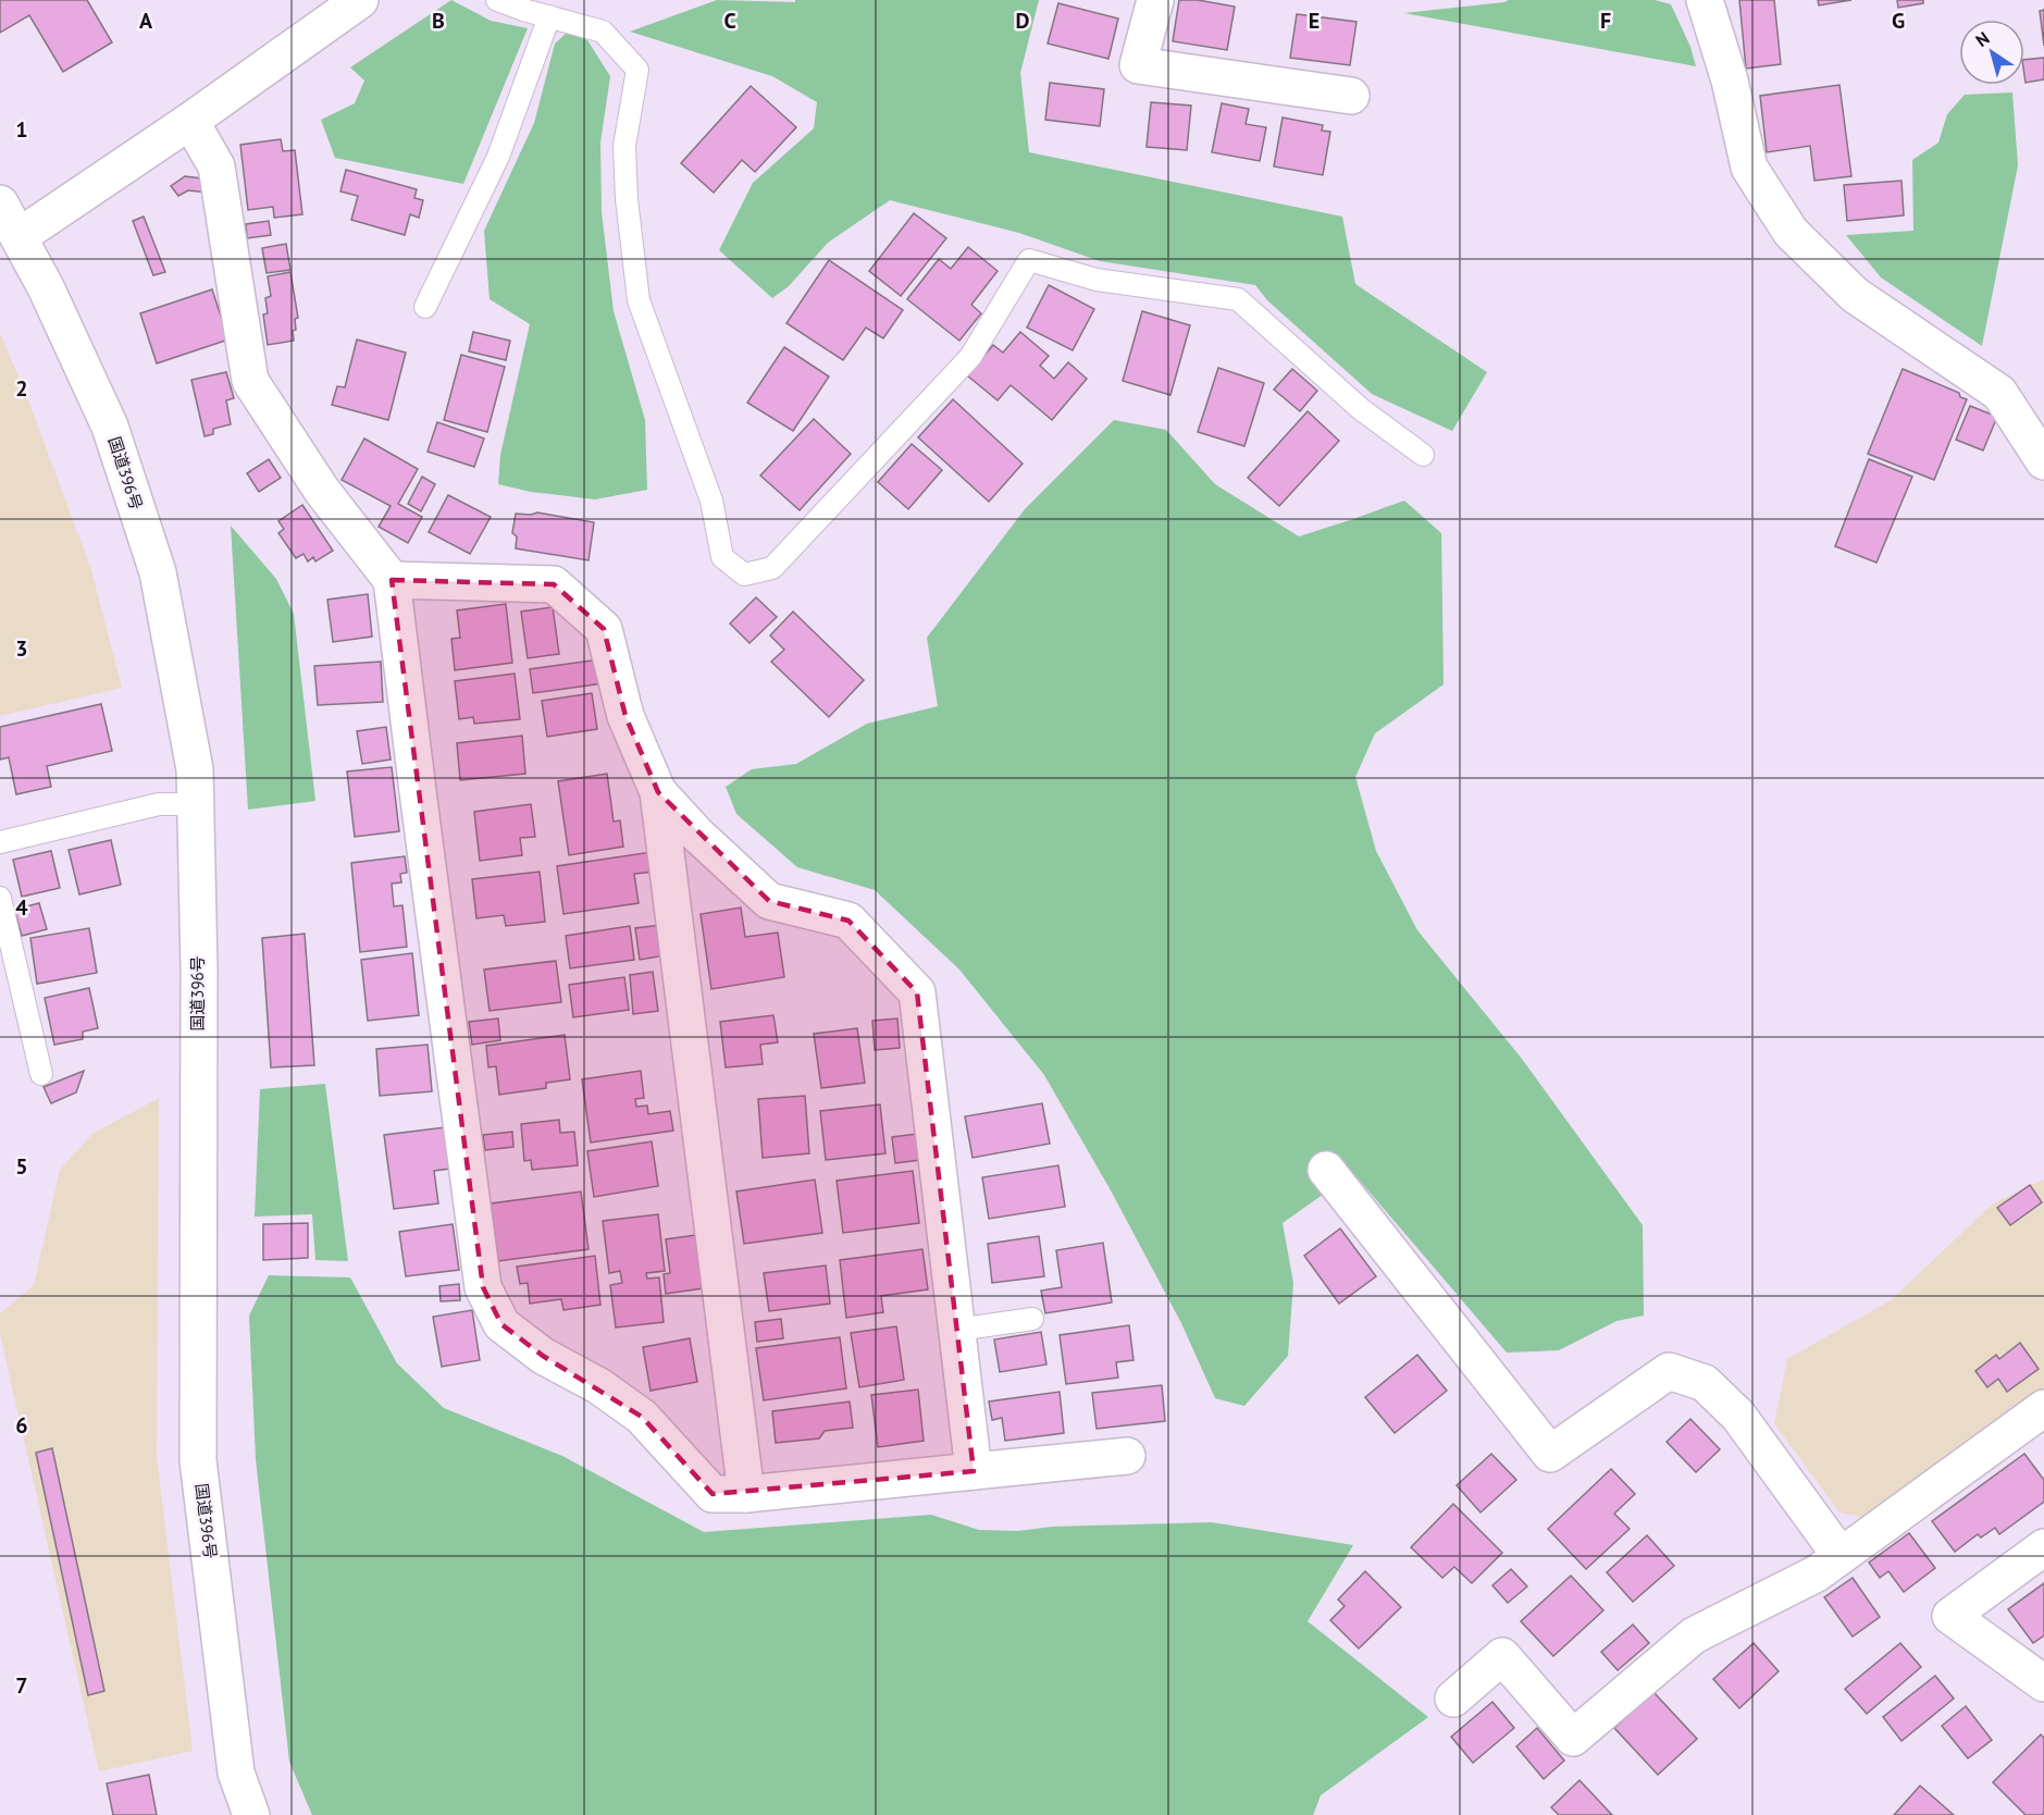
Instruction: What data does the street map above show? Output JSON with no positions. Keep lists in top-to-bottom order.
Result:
{
  "streets": {
    "main road": ["国道396号"]
  },
  "north": "top left",
  "grid": {
    "columns": [
      "A",
      "B",
      "C",
      "D",
      "E",
      "F",
      "G"
    ],
    "rows": [
      "1",
      "2",
      "3",
      "4",
      "5",
      "6",
      "7"
    ]
  }
}
